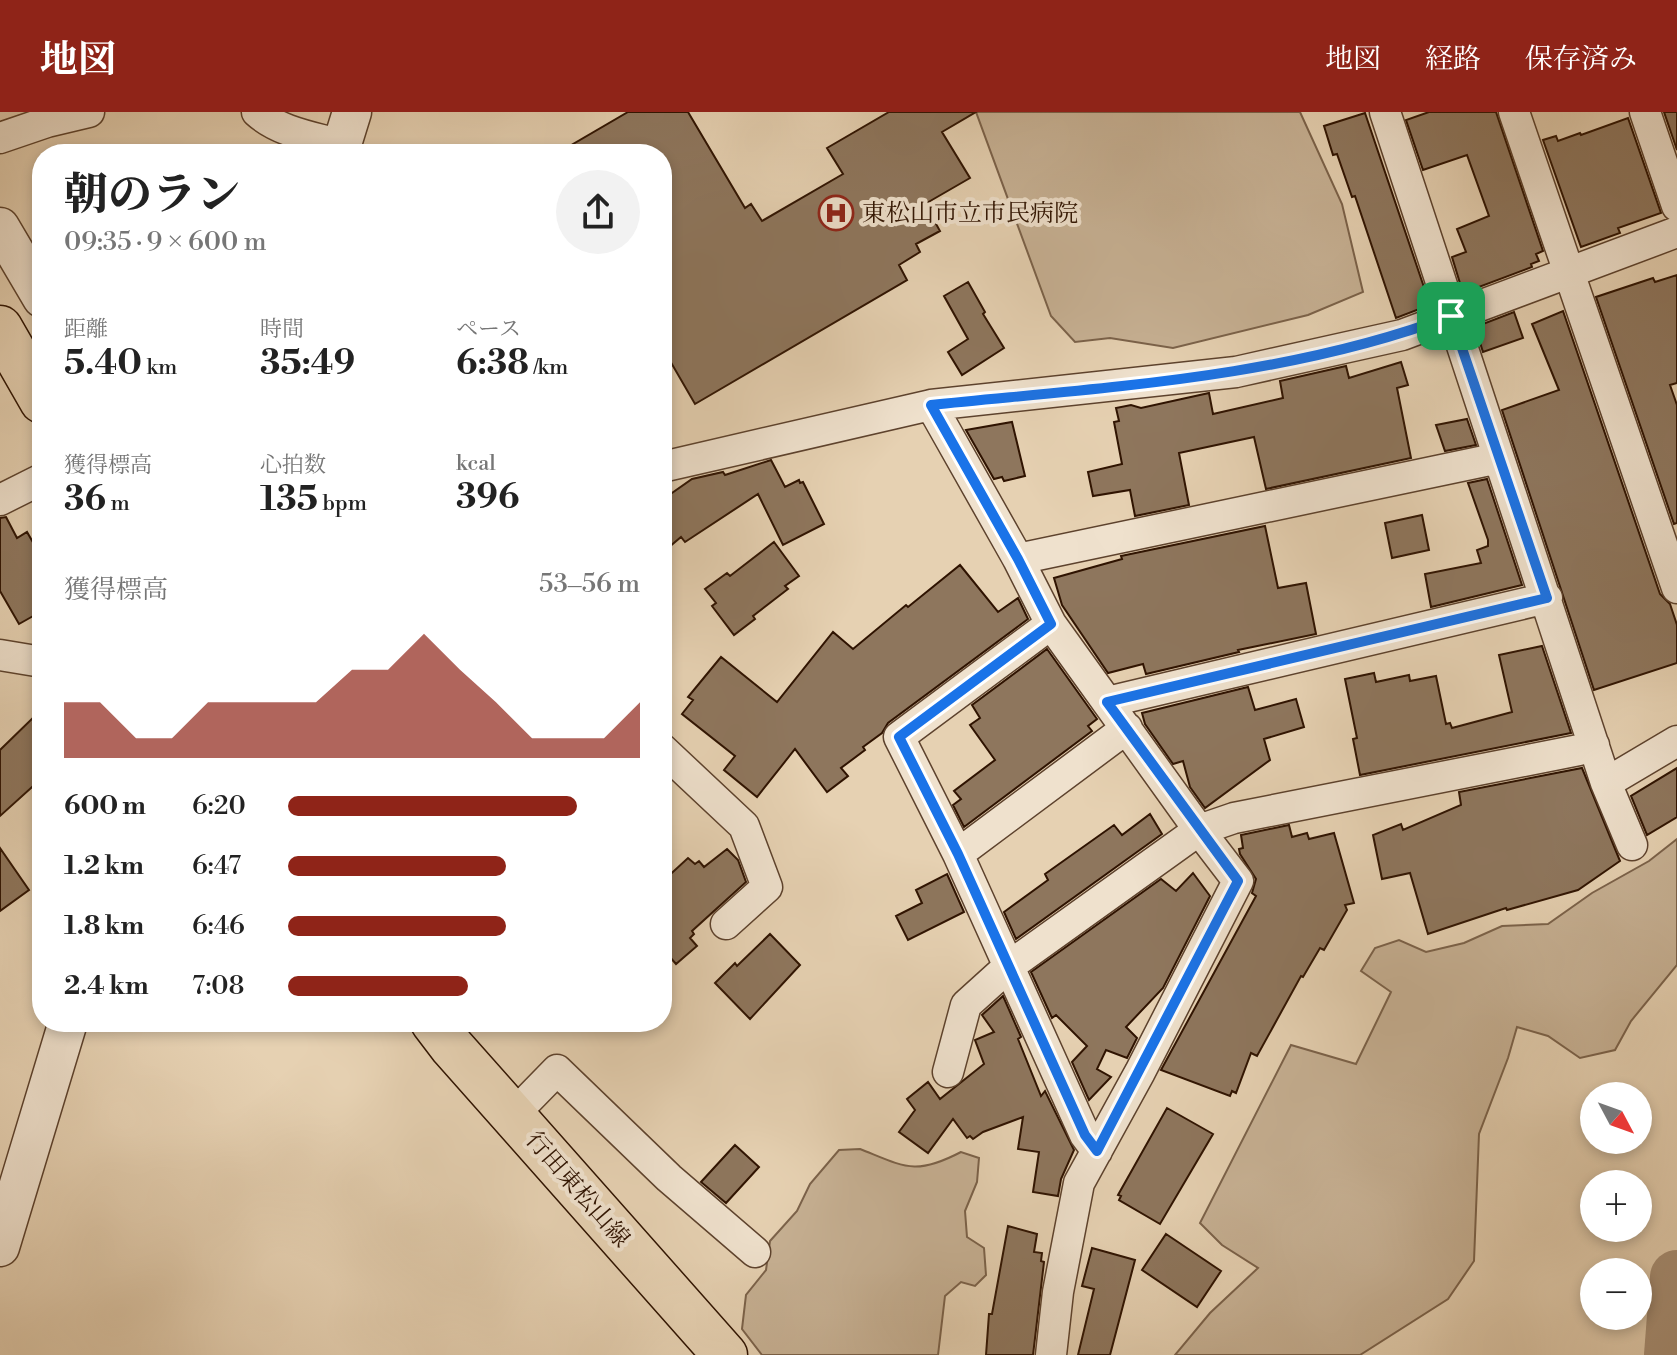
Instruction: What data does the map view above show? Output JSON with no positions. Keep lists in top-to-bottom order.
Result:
{
  "streets": {
    "main road": ["行田東松山線"]
  },
  "places": {
    "hospital": ["東松山市立市民病院"]
  },
  "north": "bottom right",
  "page": {
    "header": "地図",
    "nav": ["地図", "経路", "保存済み"],
    "heading": ["朝のラン", "09:35 · 9 × 600 m"],
    "stats": [
      ["距離", "5.40 km"],
      ["時間", "35:49"],
      ["ペース", "6:38 /km"],
      ["獲得標高", "36 m"],
      ["心拍数", "135 bpm"],
      ["kcal", "396"]
    ],
    "chart": ["獲得標高", "53–56 m"],
    "list": [
      {
        "name": "600 m",
        "note": "6:20"
      },
      {
        "name": "1.2 km",
        "note": "6:47"
      },
      {
        "name": "1.8 km",
        "note": "6:46"
      },
      {
        "name": "2.4 km",
        "note": "7:08"
      }
    ],
    "map_buttons": ["+", "−"]
  }
}
